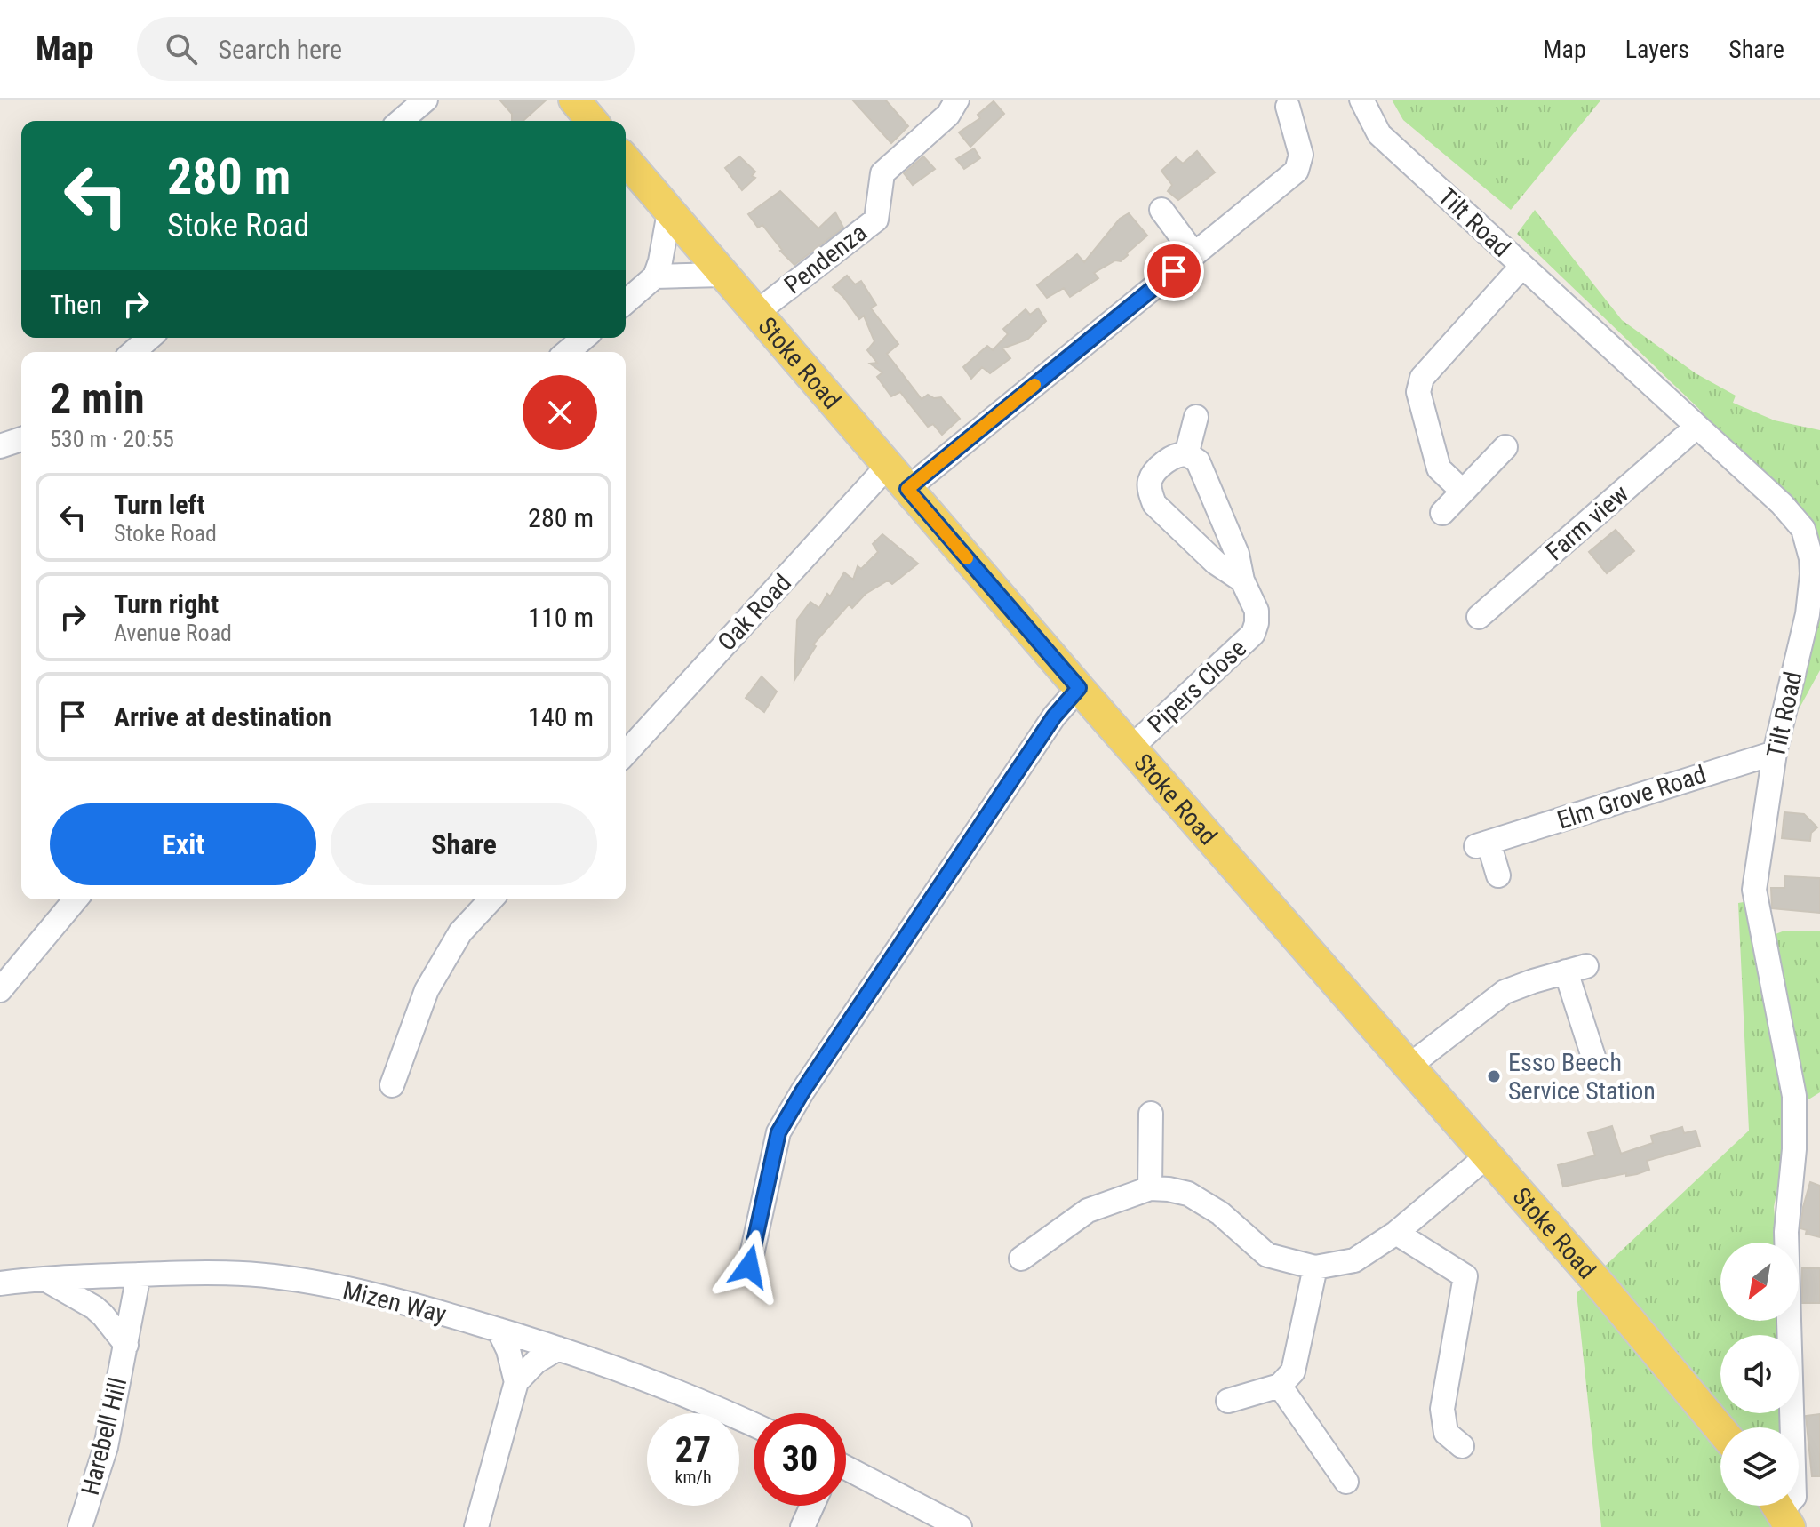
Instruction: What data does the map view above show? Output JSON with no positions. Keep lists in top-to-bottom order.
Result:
{
  "streets": {
    "main road": ["Stoke Road"],
    "street": [
      "Tilt Road",
      "Pendenza",
      "Farm view",
      "Oak Road",
      "Pipers Close",
      "Elm Grove Road",
      "Mizen Way",
      "Harebell Hill"
    ]
  },
  "crossings": [
    ["Tilt Road", "Farm view"],
    ["Tilt Road", "Elm Grove Road"],
    ["Pendenza", "Stoke Road"],
    ["Stoke Road", "Oak Road"],
    ["Stoke Road", "Pipers Close"],
    ["Mizen Way", "Harebell Hill"]
  ],
  "places": ["Esso Beech Service Station"],
  "north": "bottom left",
  "page": {
    "header": "Map",
    "search": "Search here",
    "nav": ["Map", "Layers", "Share"],
    "turn": ["280 m", "Stoke Road"],
    "then": "Then",
    "heading": ["2 min", "530 m · 20:55"],
    "list": [
      {
        "name": "Turn left",
        "note": "Stoke Road",
        "value": "280 m"
      },
      {
        "name": "Turn right",
        "note": "Avenue Road",
        "value": "110 m"
      },
      {
        "name": "Arrive at destination",
        "value": "140 m"
      }
    ],
    "buttons": ["Exit", "Share"],
    "speed": "27 km/h",
    "limit": "30"
  }
}
